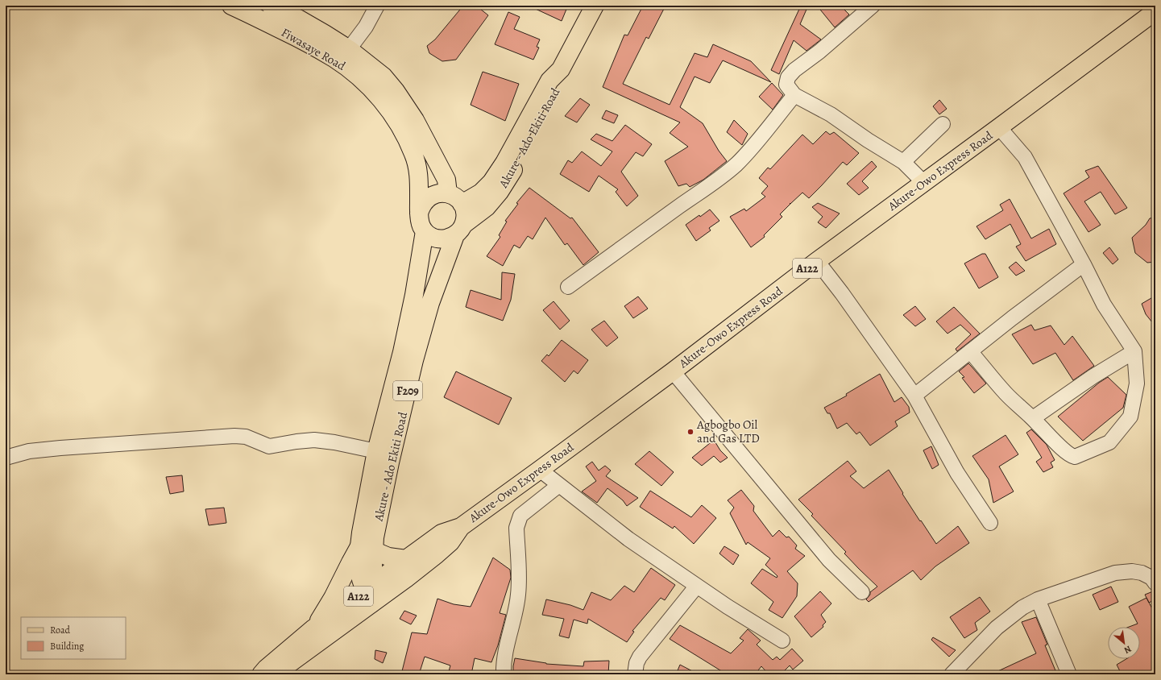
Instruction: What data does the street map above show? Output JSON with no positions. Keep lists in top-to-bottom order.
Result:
{
  "streets": {
    "main road": [
      "Fiwasaye Road",
      "Akure - Ado Ekiti Road",
      "Akure-Owo Express Road",
      "A122",
      "F209"
    ]
  },
  "crossings": [
    ["Fiwasaye Road", "Akure - Ado Ekiti Road"]
  ],
  "places": ["Agbogbo Oil and Gas LTD"],
  "legend": ["Road", "Building"],
  "north": "bottom right"
}
